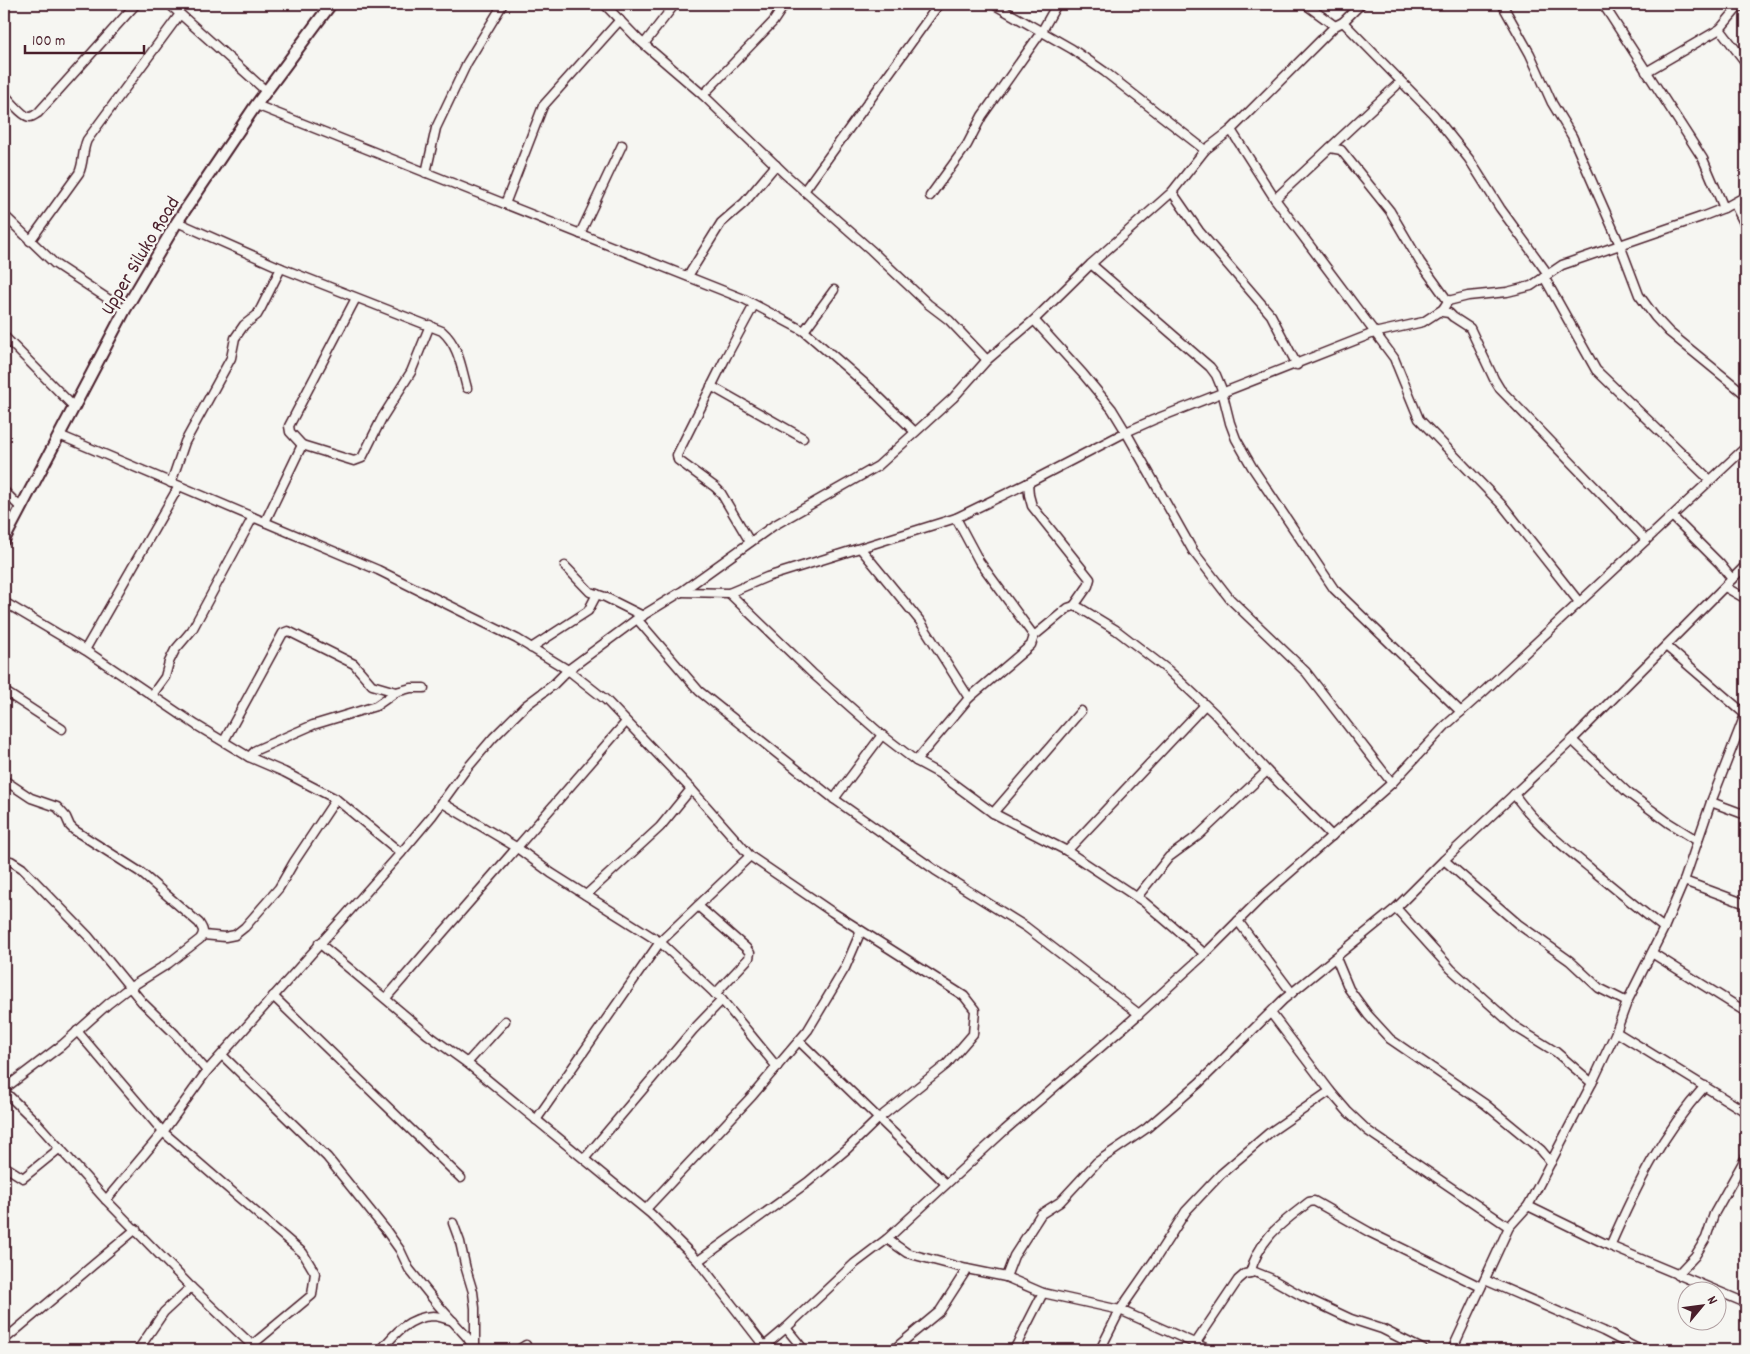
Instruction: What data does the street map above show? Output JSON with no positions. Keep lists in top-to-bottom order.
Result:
{
  "streets": {
    "main road": ["Upper Siluko Road"]
  },
  "scale_bar": "100 m",
  "north": "top right"
}
